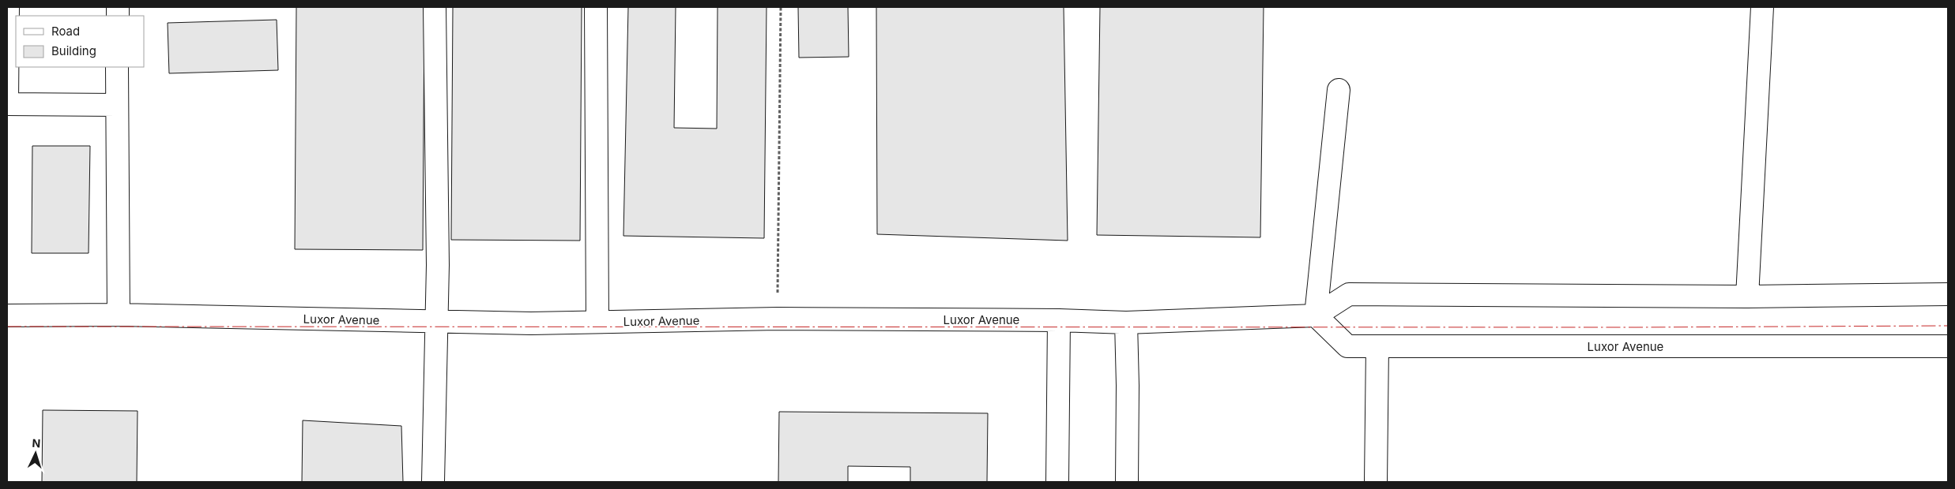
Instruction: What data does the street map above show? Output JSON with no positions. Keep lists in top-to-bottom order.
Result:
{
  "streets": {
    "street": ["Luxor Avenue"]
  },
  "legend": ["Road", "Building"],
  "north": "top"
}
